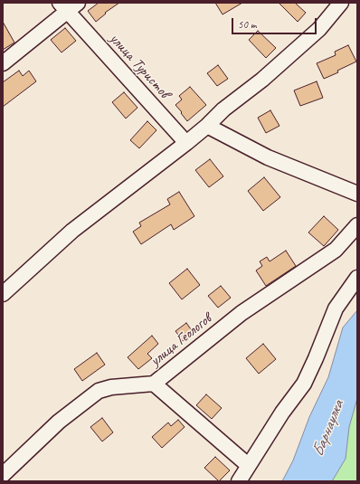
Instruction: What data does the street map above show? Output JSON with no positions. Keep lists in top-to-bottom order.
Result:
{
  "streets": {
    "street": ["улица Туристов", "улица Геологов"]
  },
  "water": ["Барнаулка"],
  "scale_bar": "50 m"
}
